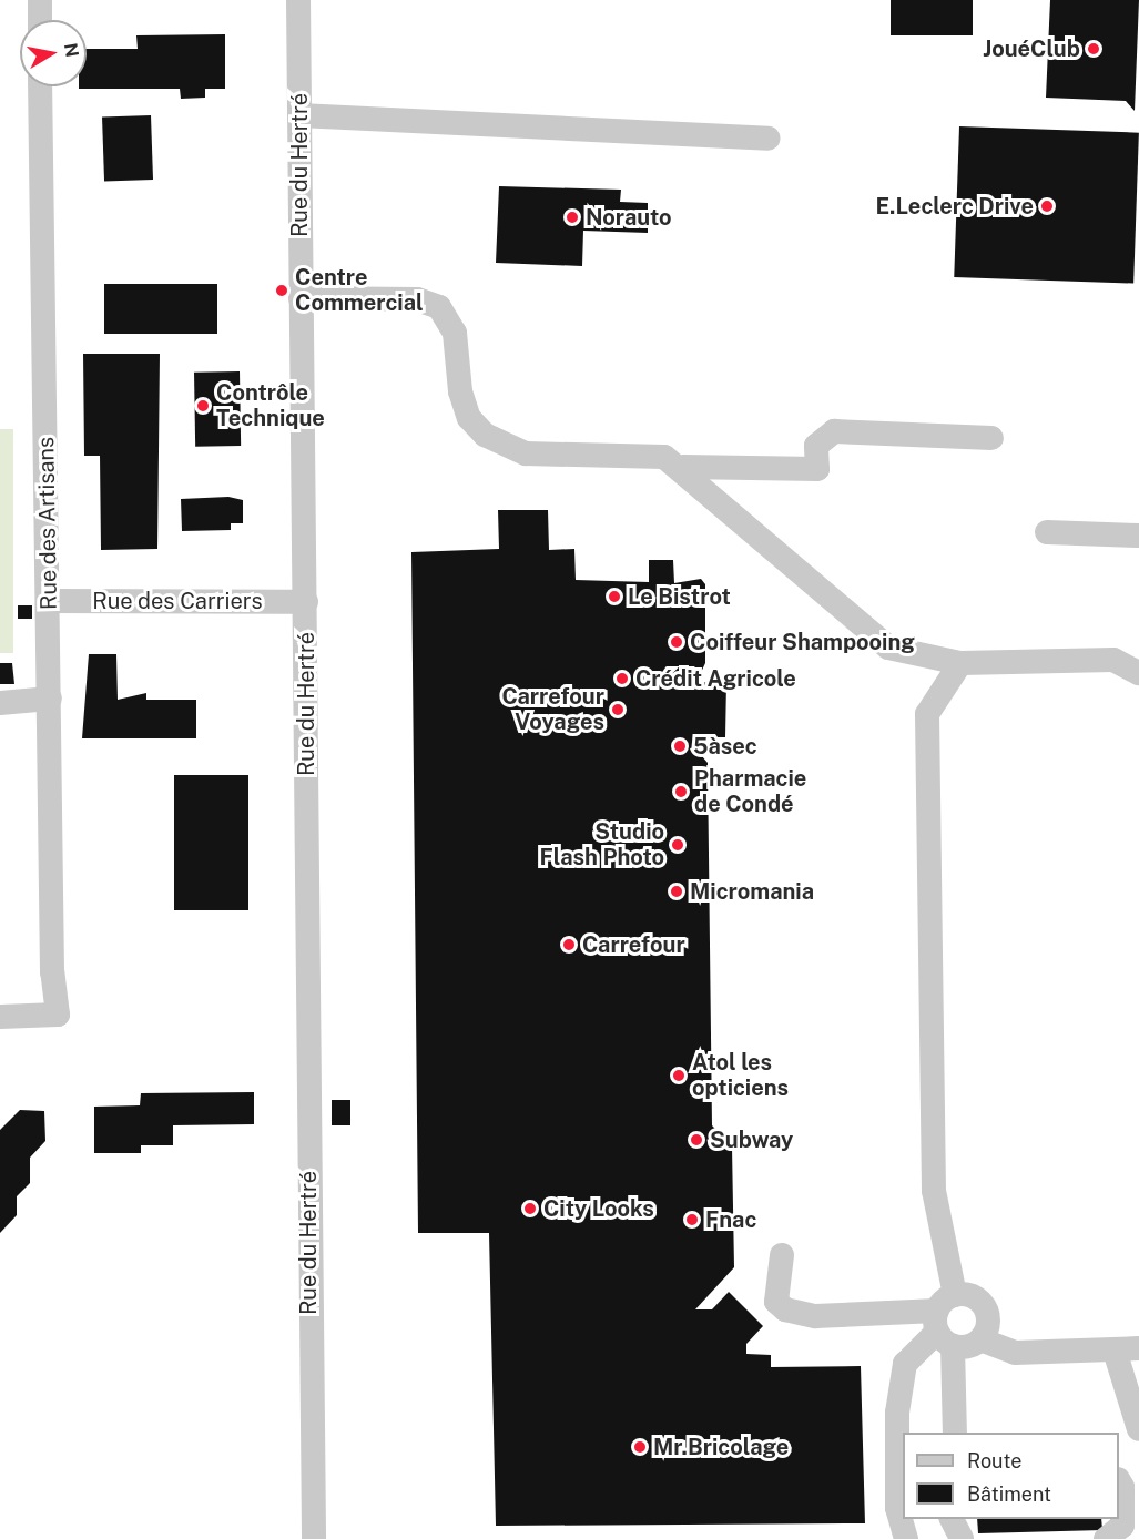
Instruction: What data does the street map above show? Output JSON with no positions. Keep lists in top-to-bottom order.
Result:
{
  "streets": {
    "street": ["Rue du Hertré", "Rue des Artisans", "Rue des Carriers"]
  },
  "crossings": [
    ["Rue du Hertré", "Rue des Carriers"],
    ["Rue des Artisans", "Rue des Carriers"]
  ],
  "places": [
    "JouéClub",
    "E.Leclerc Drive",
    "Norauto",
    "Centre Commercial",
    "Contrôle Technique",
    "Le Bistrot",
    "Coiffeur Shampooing",
    "Crédit Agricole",
    "Carrefour Voyages",
    "5àsec",
    "Pharmacie de Condé",
    "Studio Flash Photo",
    "Micromania",
    "Carrefour",
    "Atol les opticiens",
    "Subway",
    "City Looks",
    "Fnac",
    "Mr.Bricolage"
  ],
  "legend": ["Route", "Bâtiment"],
  "north": "right"
}
